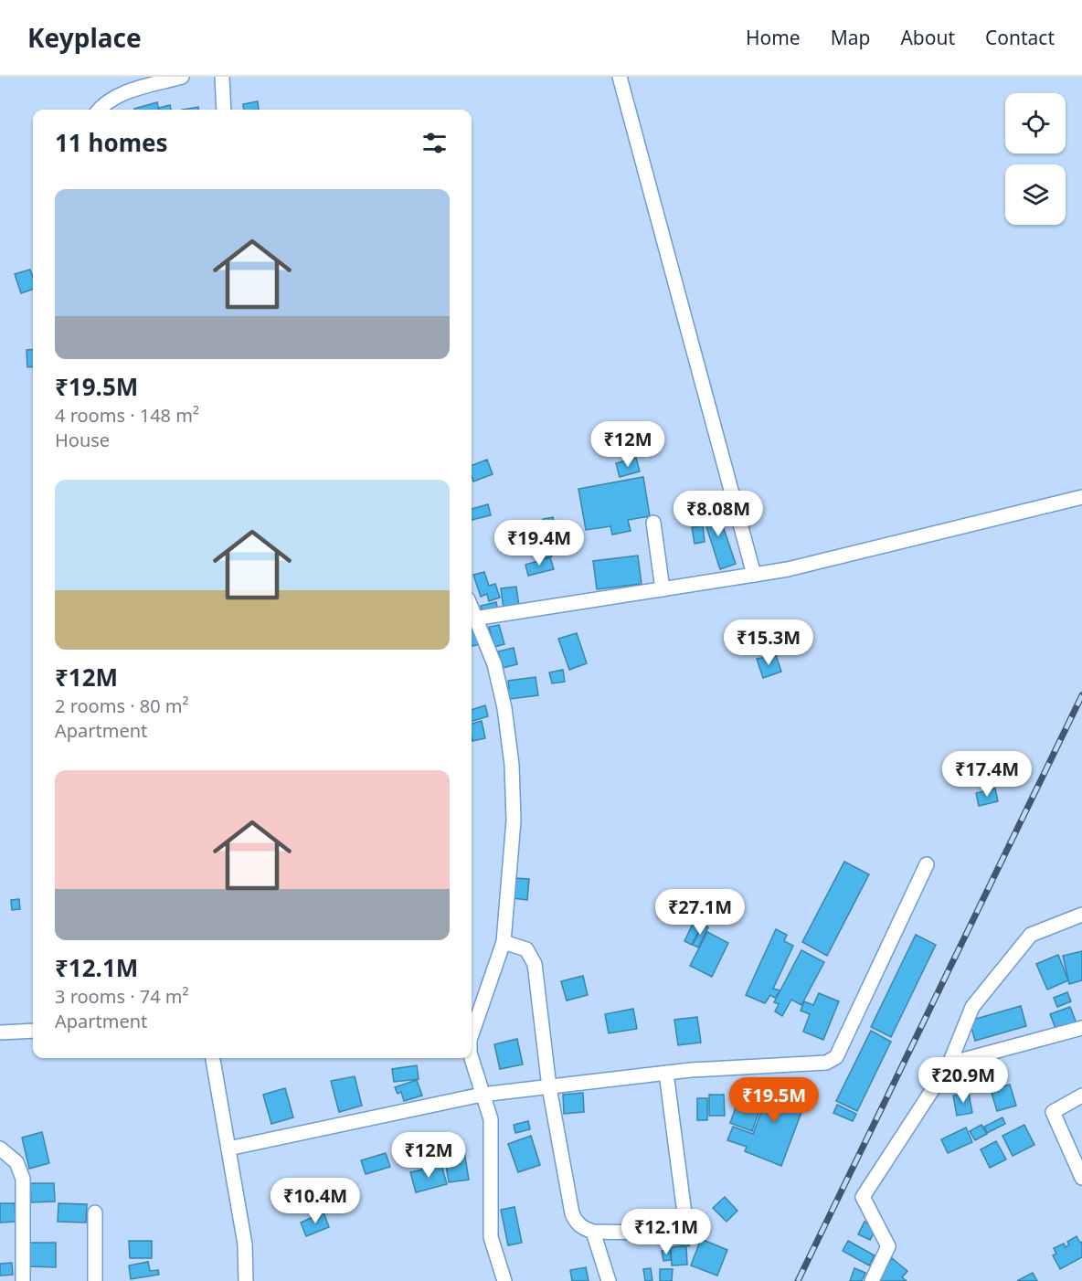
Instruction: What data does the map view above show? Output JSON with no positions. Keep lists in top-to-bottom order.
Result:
{
  "page": {
    "header": "Keyplace",
    "nav": [
      "Home",
      "Map",
      "About",
      "Contact"
    ],
    "heading": "11 homes",
    "list": [
      {
        "name": "₹19.5M",
        "note": "4 rooms · 148 m² · House"
      },
      {
        "name": "₹12M",
        "note": "2 rooms · 80 m² · Apartment"
      },
      {
        "name": "₹12.1M",
        "note": "3 rooms · 74 m² · Apartment"
      }
    ],
    "price": [
      "₹12M",
      "₹8.08M",
      "₹19.4M",
      "₹15.3M",
      "₹17.4M",
      "₹27.1M",
      "₹20.9M",
      "₹19.5M",
      "₹12M",
      "₹10.4M",
      "₹12.1M"
    ]
  }
}
